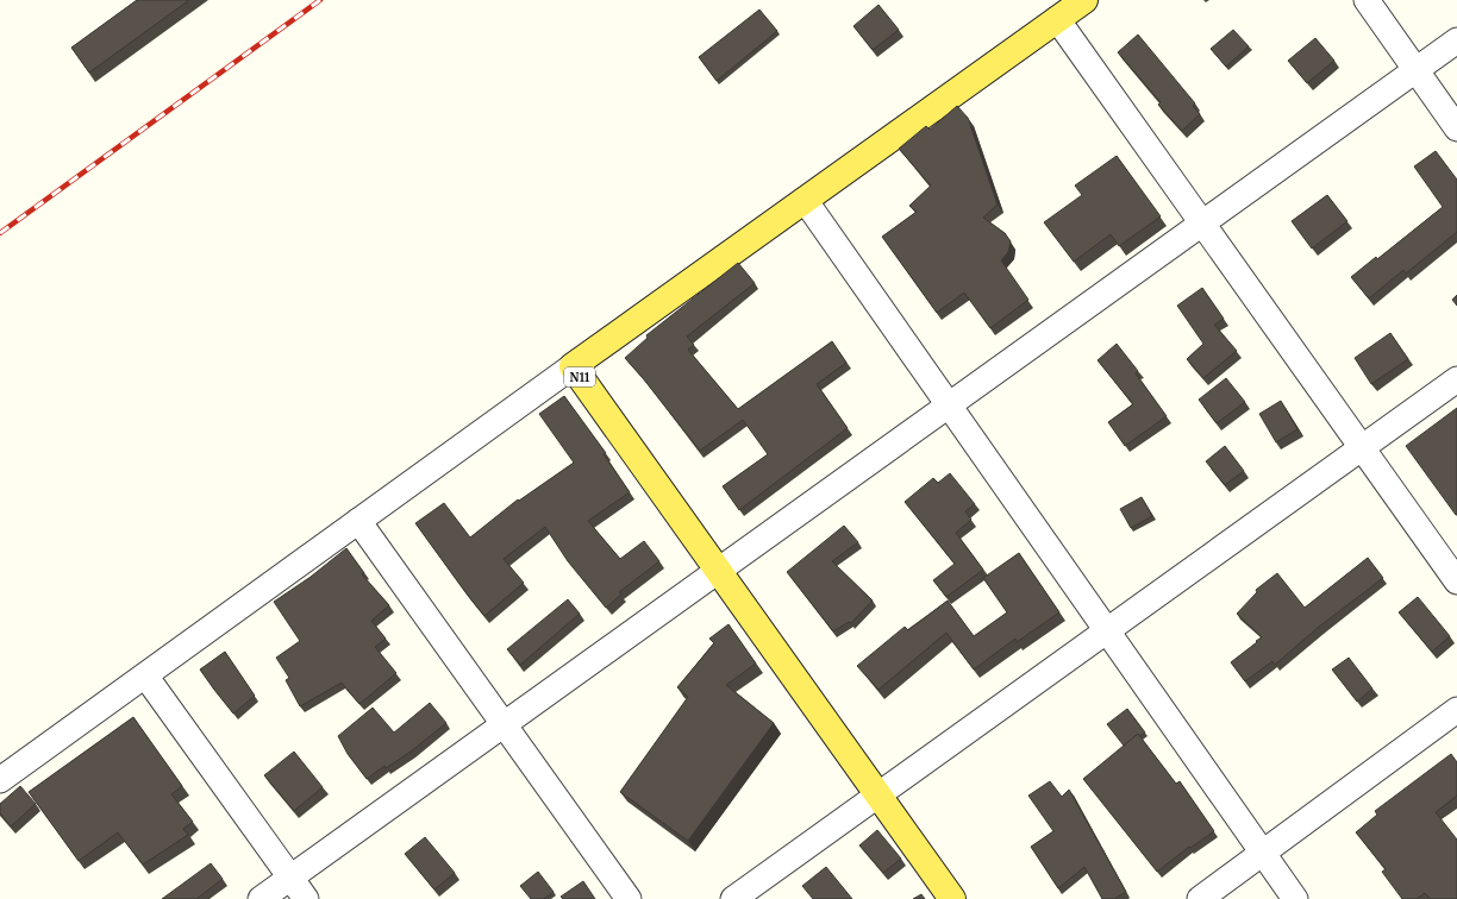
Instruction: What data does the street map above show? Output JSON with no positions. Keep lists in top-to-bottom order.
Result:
{
  "streets": {
    "main road": ["N11"]
  }
}
